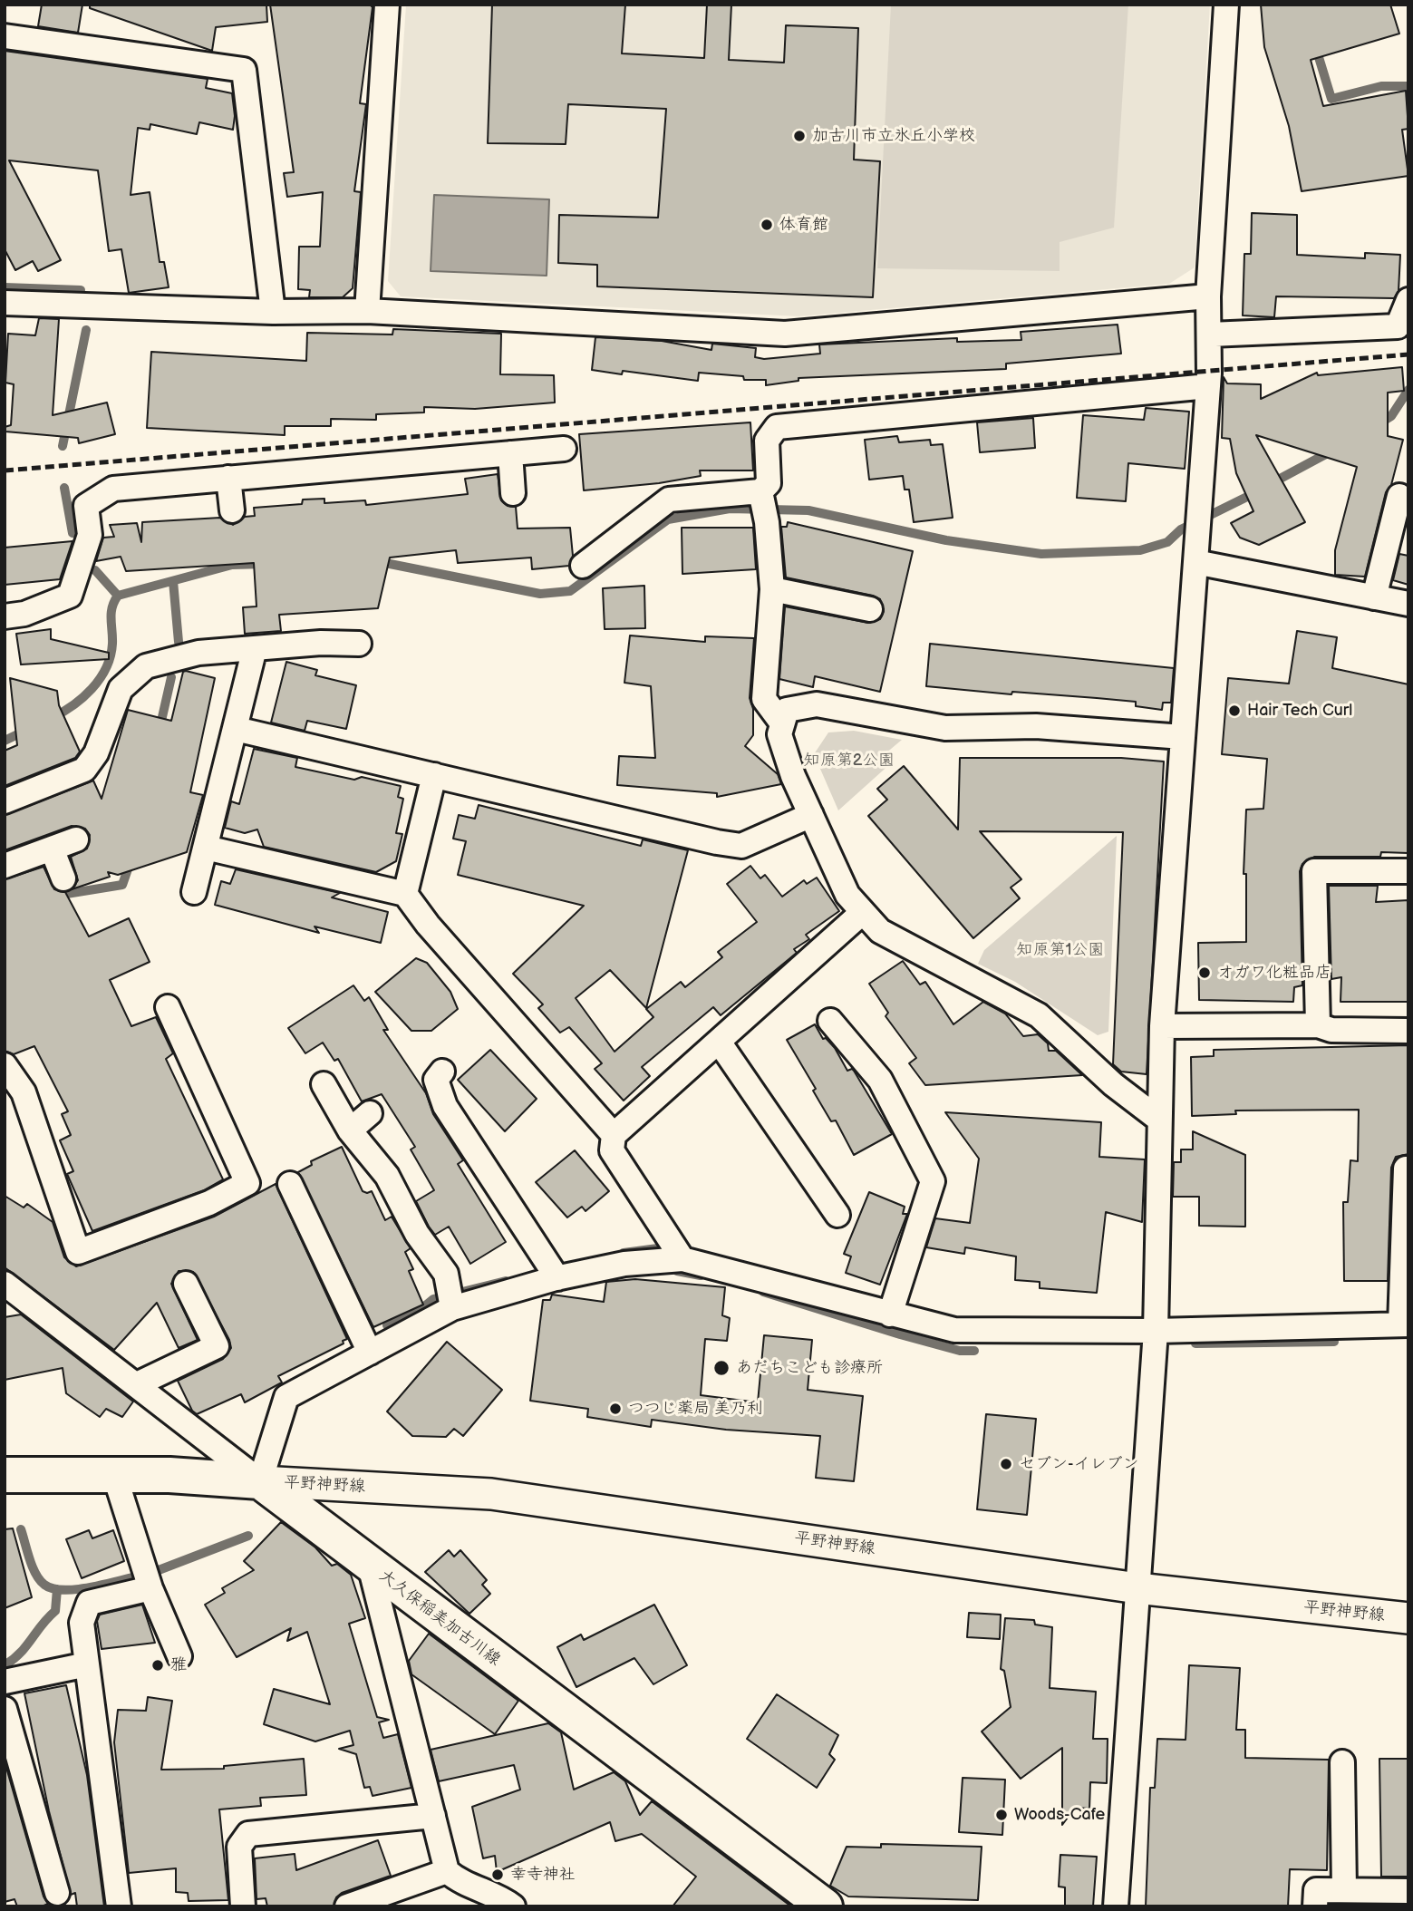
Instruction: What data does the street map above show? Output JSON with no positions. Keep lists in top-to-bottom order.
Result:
{
  "streets": {
    "main road": ["大久保稲美加古川線"],
    "street": ["平野神野線"]
  },
  "crossings": [
    ["平野神野線", "大久保稲美加古川線"]
  ],
  "parks": ["知原第2公園", "知原第1公園"],
  "places": [
    "加古川市立氷丘小学校",
    "体育館",
    "Hair Tech Curl",
    "オガワ化粧品店",
    "あだちこども診療所",
    "つつじ薬局 美乃利",
    "セブン-イレブン",
    "雅",
    "Woods-Cafe",
    "幸寺神社"
  ]
}
